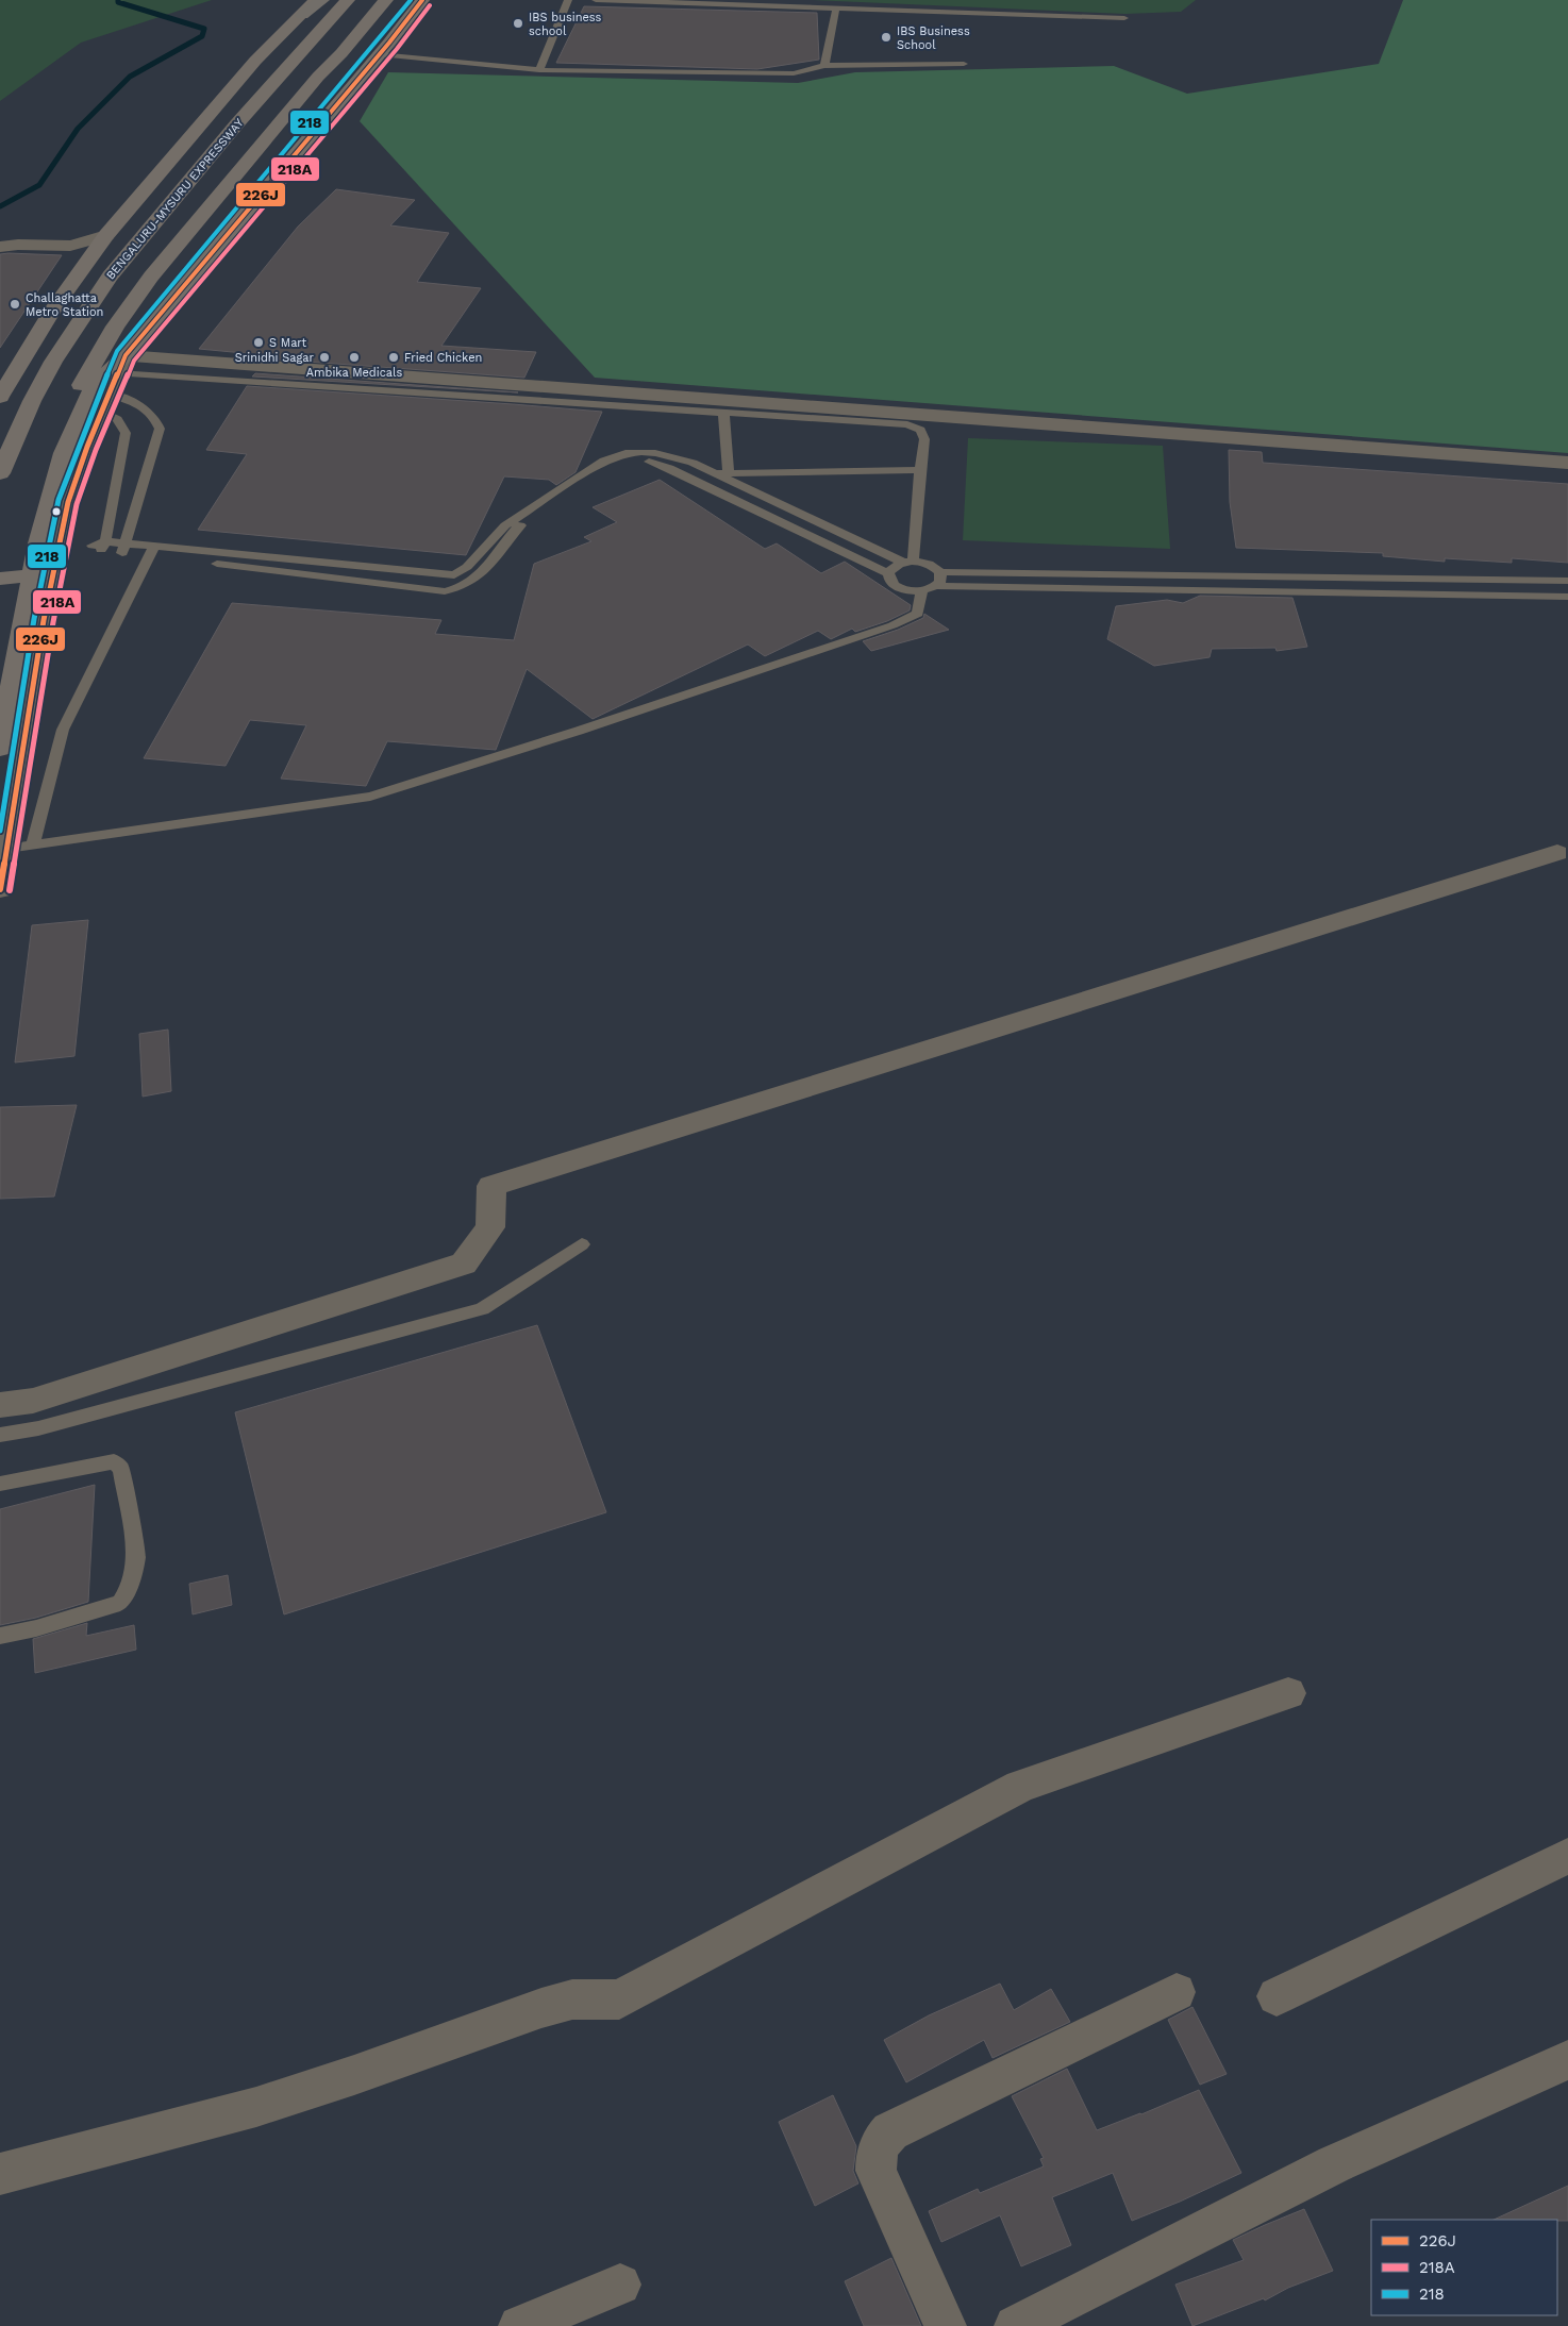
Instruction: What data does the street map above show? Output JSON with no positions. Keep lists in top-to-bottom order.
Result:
{
  "streets": {
    "highway": ["BENGALURU-MYSURU EXPRESSWAY"]
  },
  "places": [
    "IBS business school",
    "IBS Business School",
    "Challaghatta Metro Station",
    "S Mart",
    "Srinidhi Sagar",
    "Ambika Medicals",
    "Fried Chicken"
  ],
  "lines": ["transit line 226J", "transit line 218", "transit line 218A"],
  "legend": ["226J", "218A", "218"]
}
